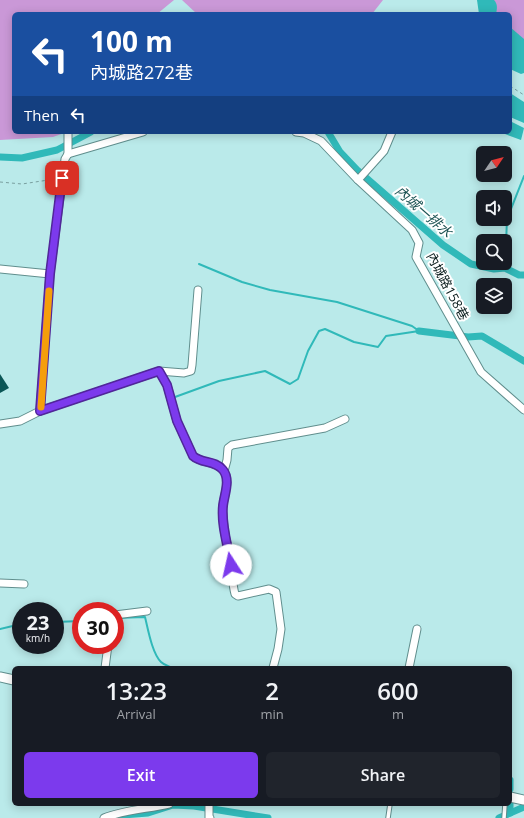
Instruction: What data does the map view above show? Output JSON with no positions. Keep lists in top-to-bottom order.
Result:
{
  "streets": {
    "street": ["內城路158巷"]
  },
  "water": ["內城一排水"],
  "north": "top right",
  "page": {
    "turn": ["100 m", "內城路272巷"],
    "then": "Then",
    "speed": "23 km/h",
    "limit": "30",
    "eta": [
      "13:23",
      "Arrival",
      "2",
      "min",
      "600",
      "m"
    ],
    "buttons": ["Exit", "Share"]
  }
}
